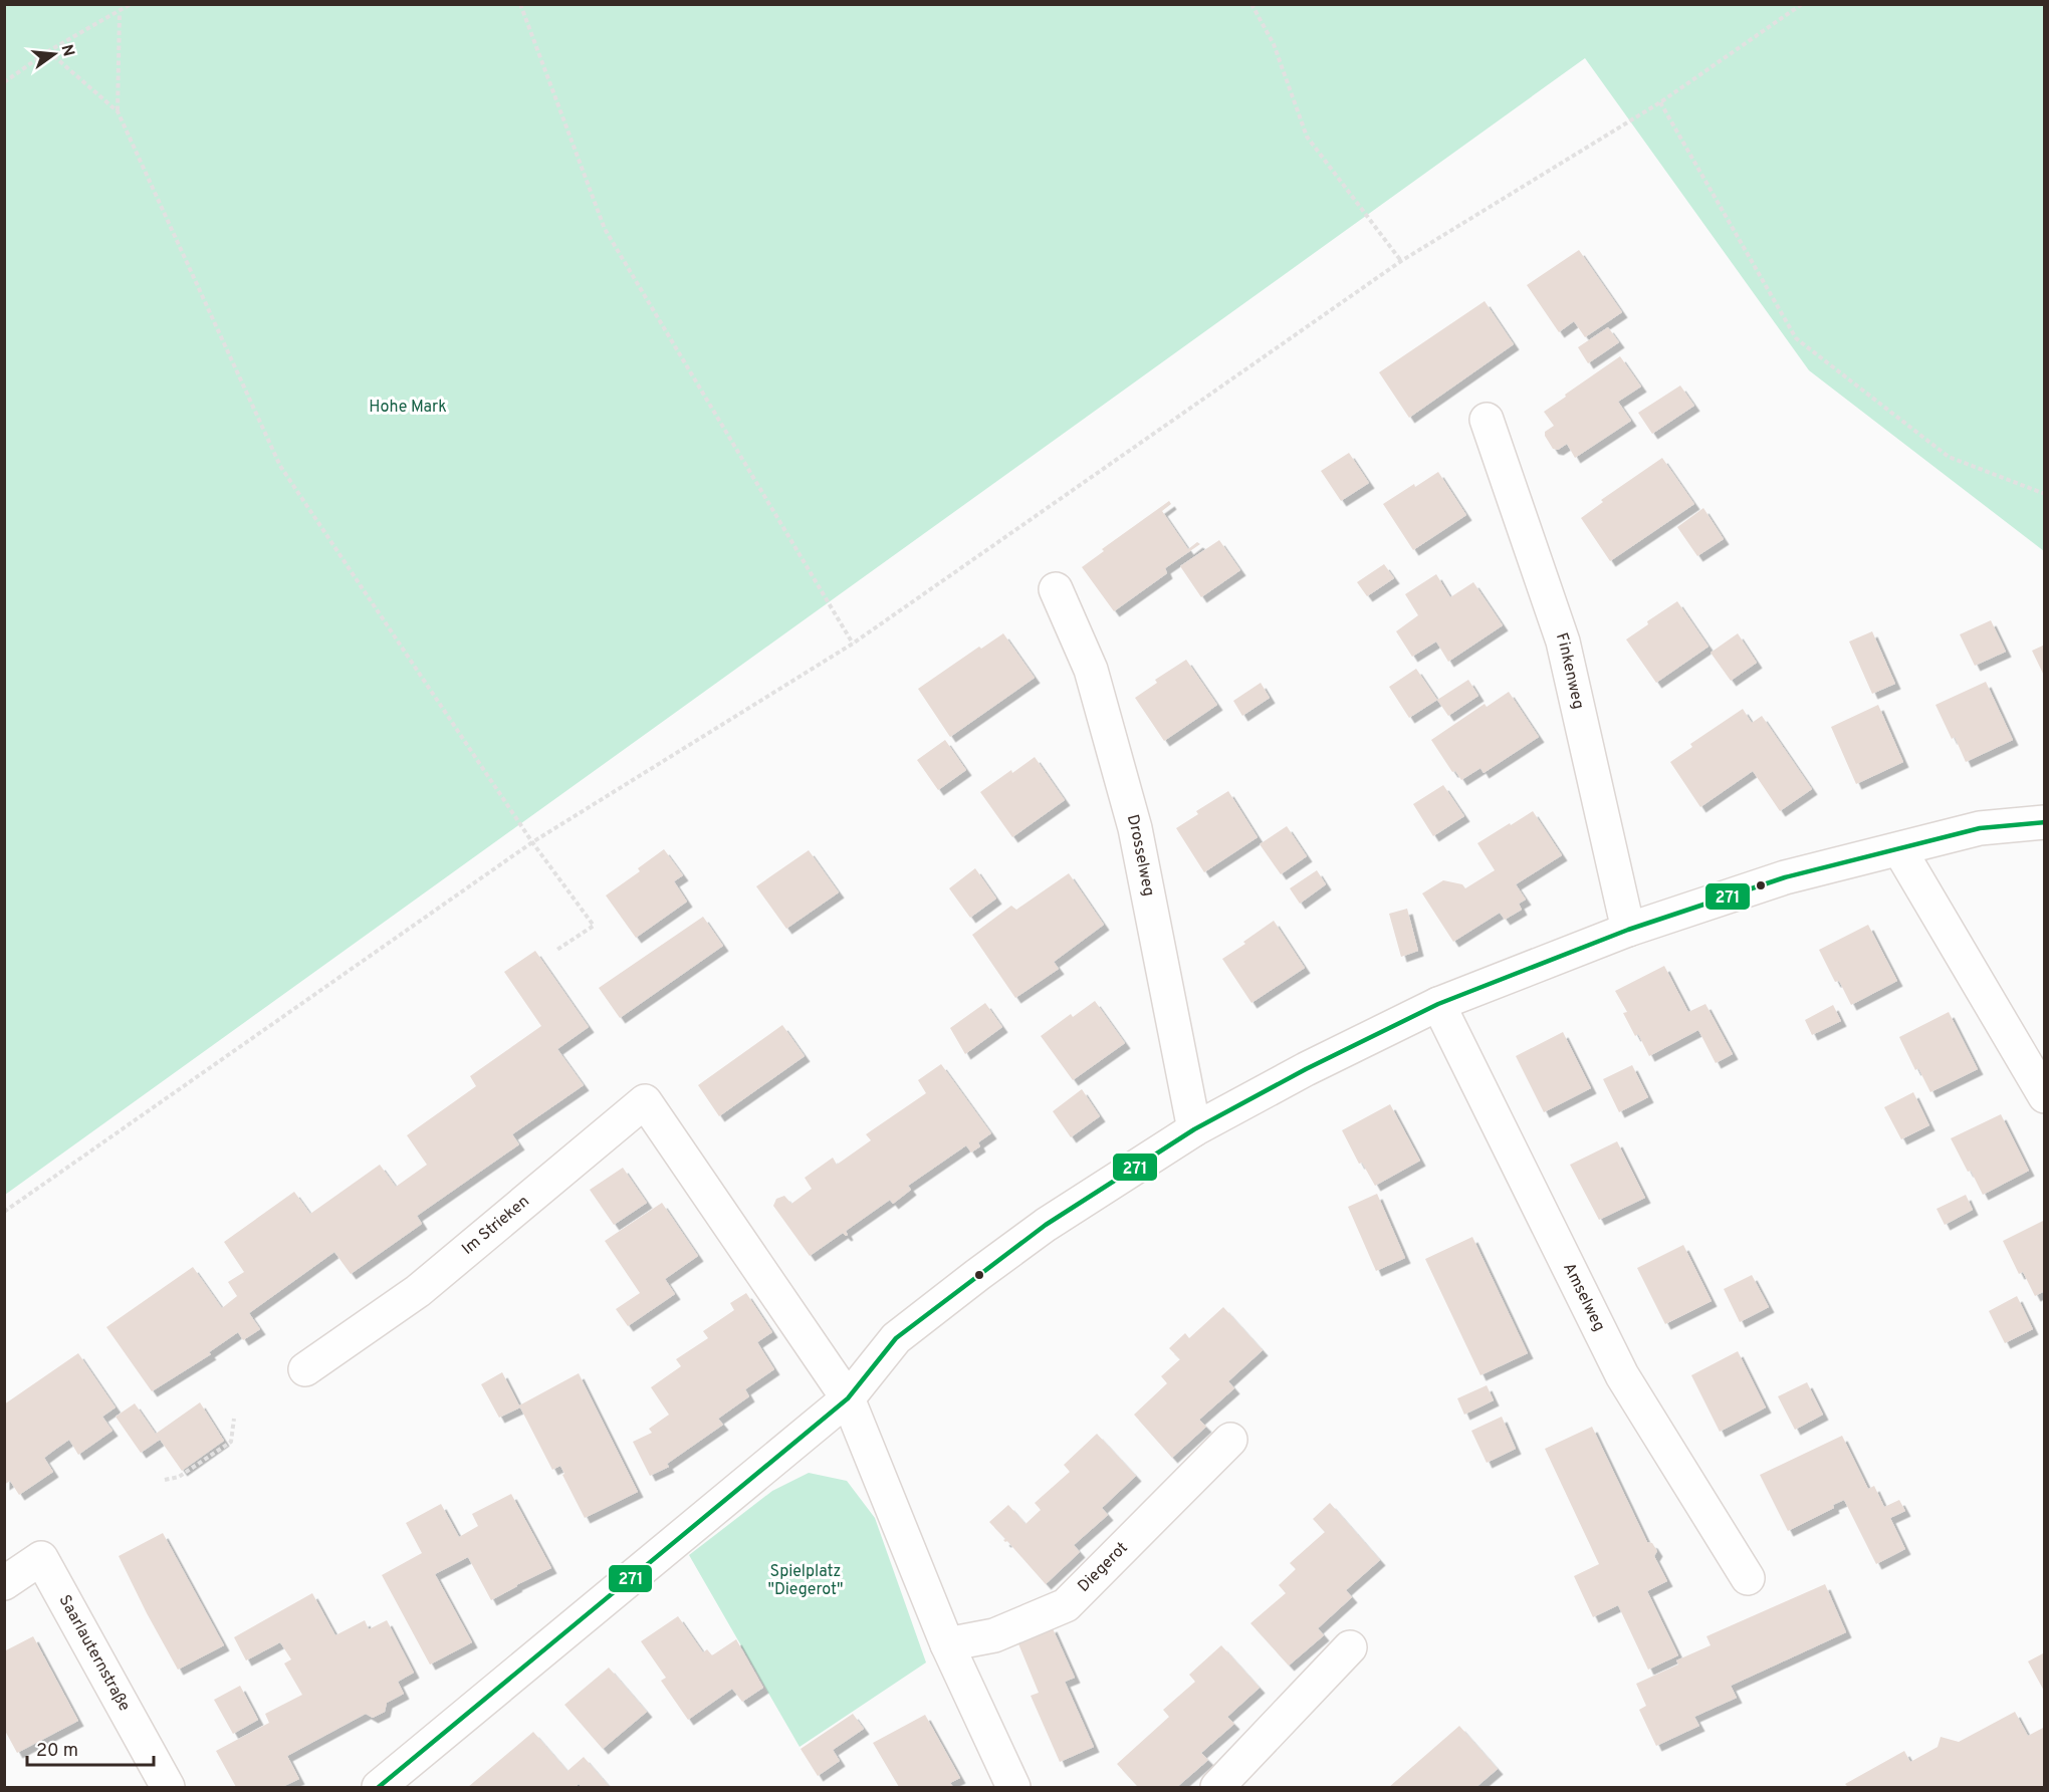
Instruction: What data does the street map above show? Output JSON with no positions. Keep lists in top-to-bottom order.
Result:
{
  "streets": {
    "street": [
      "Finkenweg",
      "Drosselweg",
      "Im Strieken",
      "Amselweg",
      "Diegerot",
      "Saarlauternstraße"
    ]
  },
  "parks": ["Hohe Mark", "Spielplatz \"Diegerot\""],
  "lines": ["transit line 271"],
  "scale_bar": "20 m",
  "north": "right"
}
